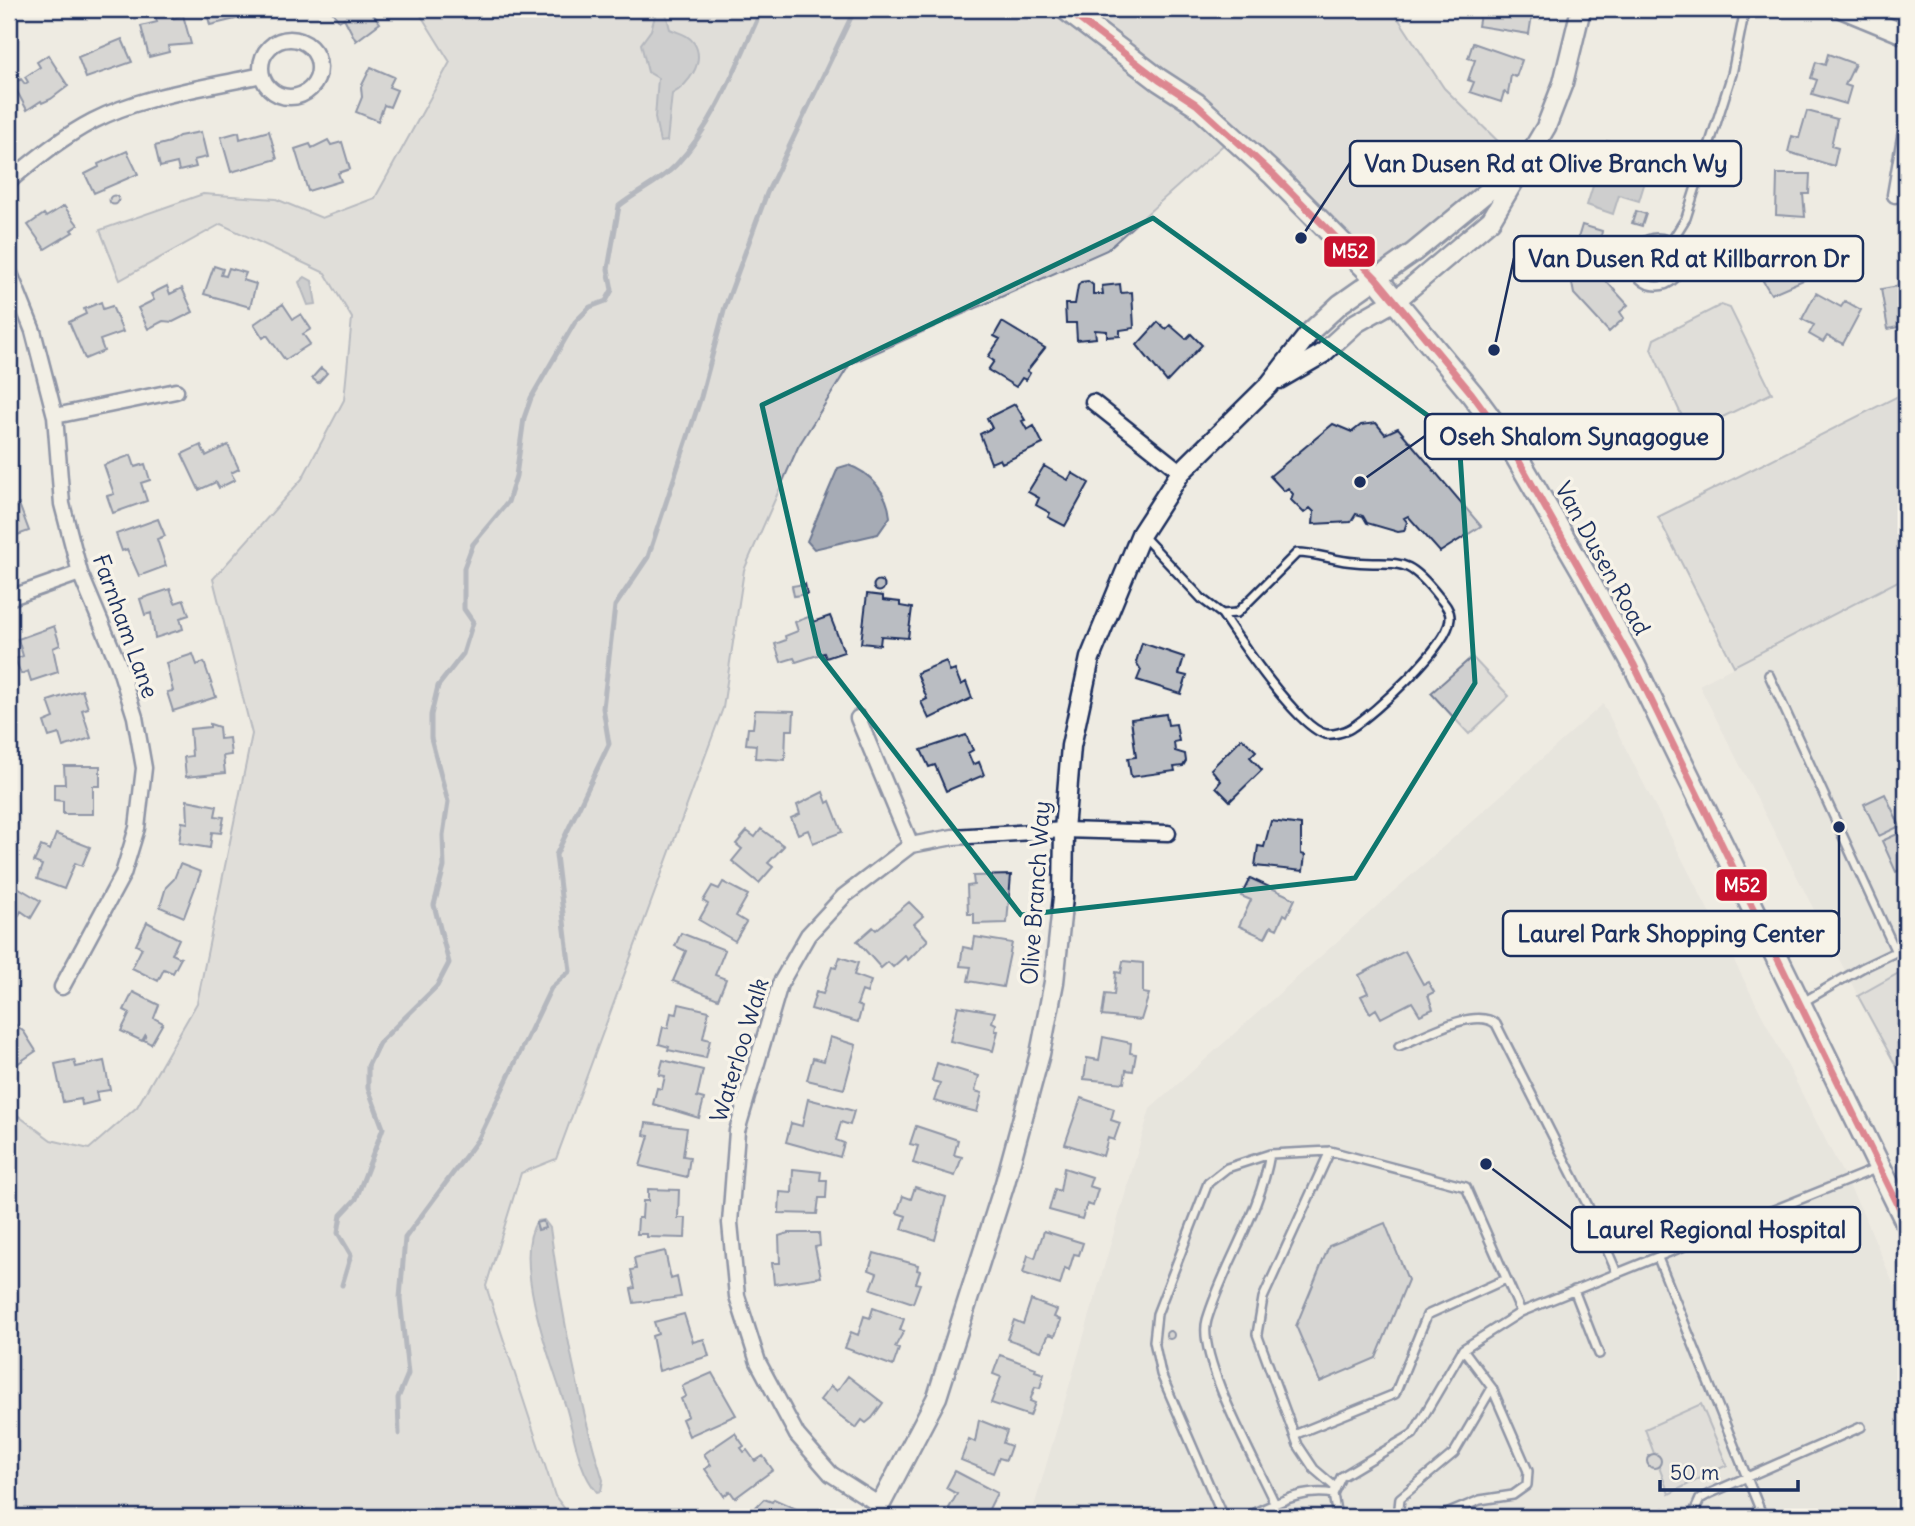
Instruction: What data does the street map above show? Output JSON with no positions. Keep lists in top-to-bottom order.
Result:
{
  "streets": {
    "main road": ["Van Dusen Road"],
    "street": ["Farnham Lane", "Olive Branch Way", "Waterloo Walk"]
  },
  "crossings": [
    ["Van Dusen Road", "Olive Branch Way"],
    ["Olive Branch Way", "Waterloo Walk"]
  ],
  "places": [
    "Van Dusen Rd at Olive Branch Wy",
    "Van Dusen Rd at Killbarron Dr",
    "Oseh Shalom Synagogue",
    "Laurel Park Shopping Center",
    "Laurel Regional Hospital"
  ],
  "lines": ["transit line M52"],
  "scale_bar": "50 m"
}
